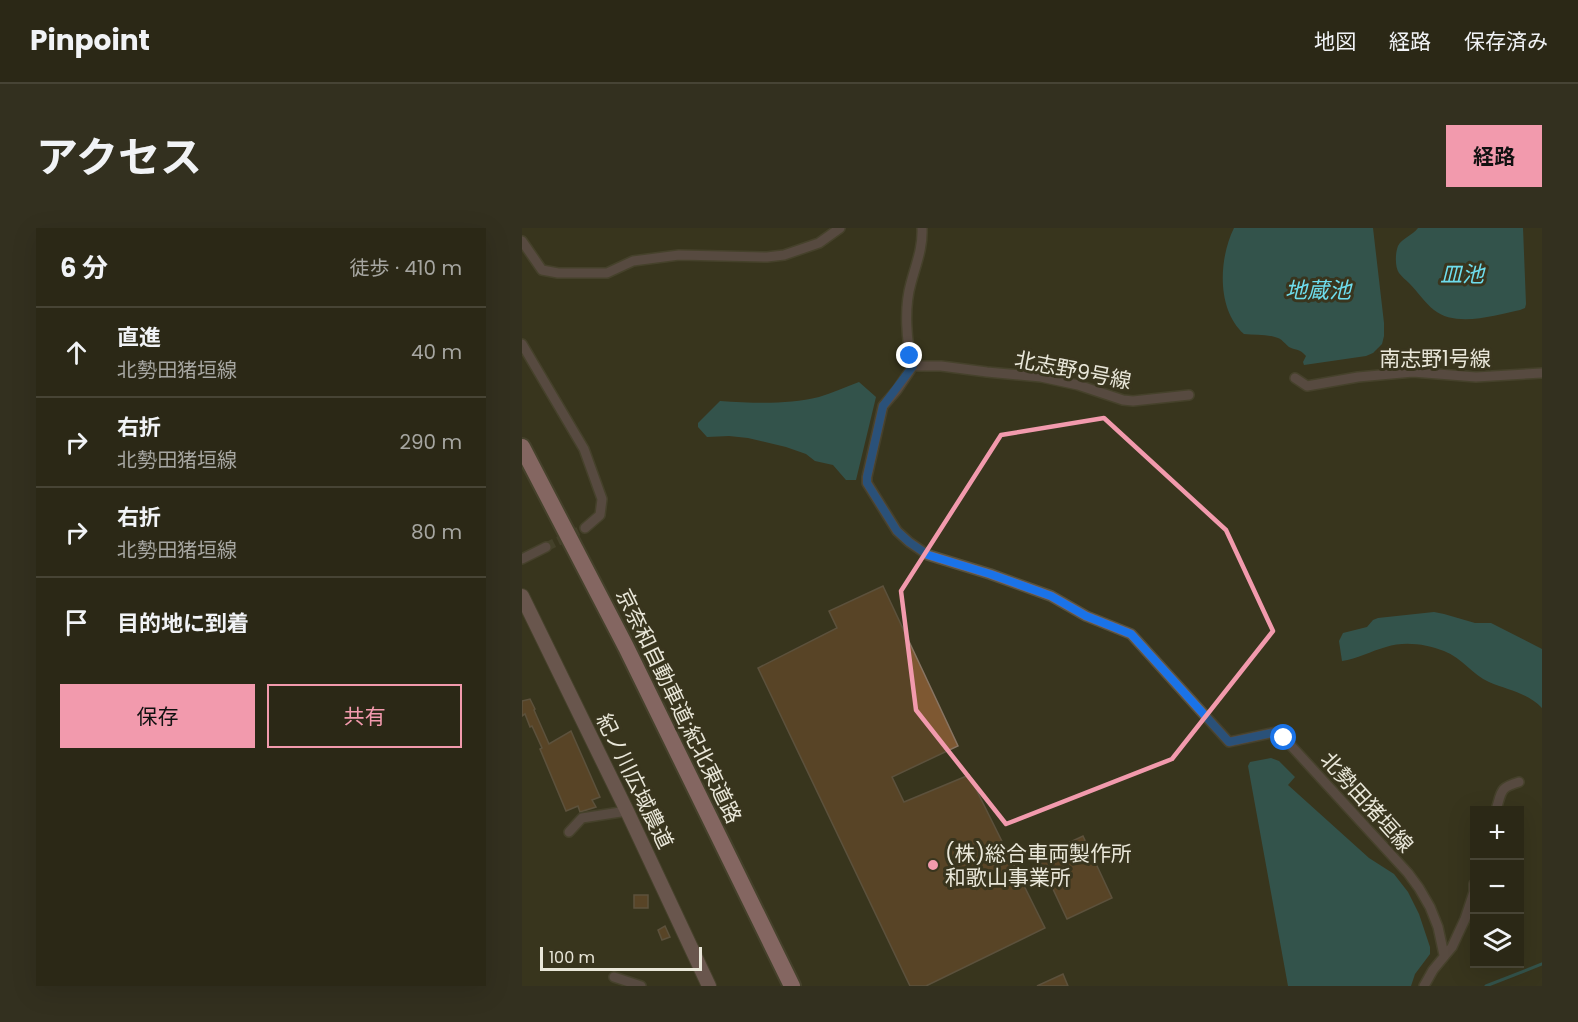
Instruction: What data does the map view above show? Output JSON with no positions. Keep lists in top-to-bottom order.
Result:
{
  "streets": {
    "highway": ["京奈和自動車道;紀北東道路"],
    "street": [
      "南志野1号線",
      "北志野9号線",
      "紀ノ川広域農道",
      "北勢田猪垣線"
    ]
  },
  "crossings": [
    ["北志野9号線", "北勢田猪垣線"]
  ],
  "water": ["皿池", "地蔵池"],
  "places": ["(株)総合車両製作所 和歌山事業所"],
  "scale_bar": "100 m",
  "page": {
    "header": "Pinpoint",
    "nav": ["地図", "経路", "保存済み"],
    "title": "アクセス",
    "buttons": [
      "経路",
      ["保存", "共有"]
    ],
    "heading": ["6 分", "徒歩 · 410 m"],
    "list": [
      ["直進", "北勢田猪垣線", "40 m"],
      ["右折", "北勢田猪垣線", "290 m"],
      ["右折", "北勢田猪垣線", "80 m"],
      "目的地に到着"
    ],
    "map_buttons": ["+", "−"],
    "scale": "100 m"
  }
}
